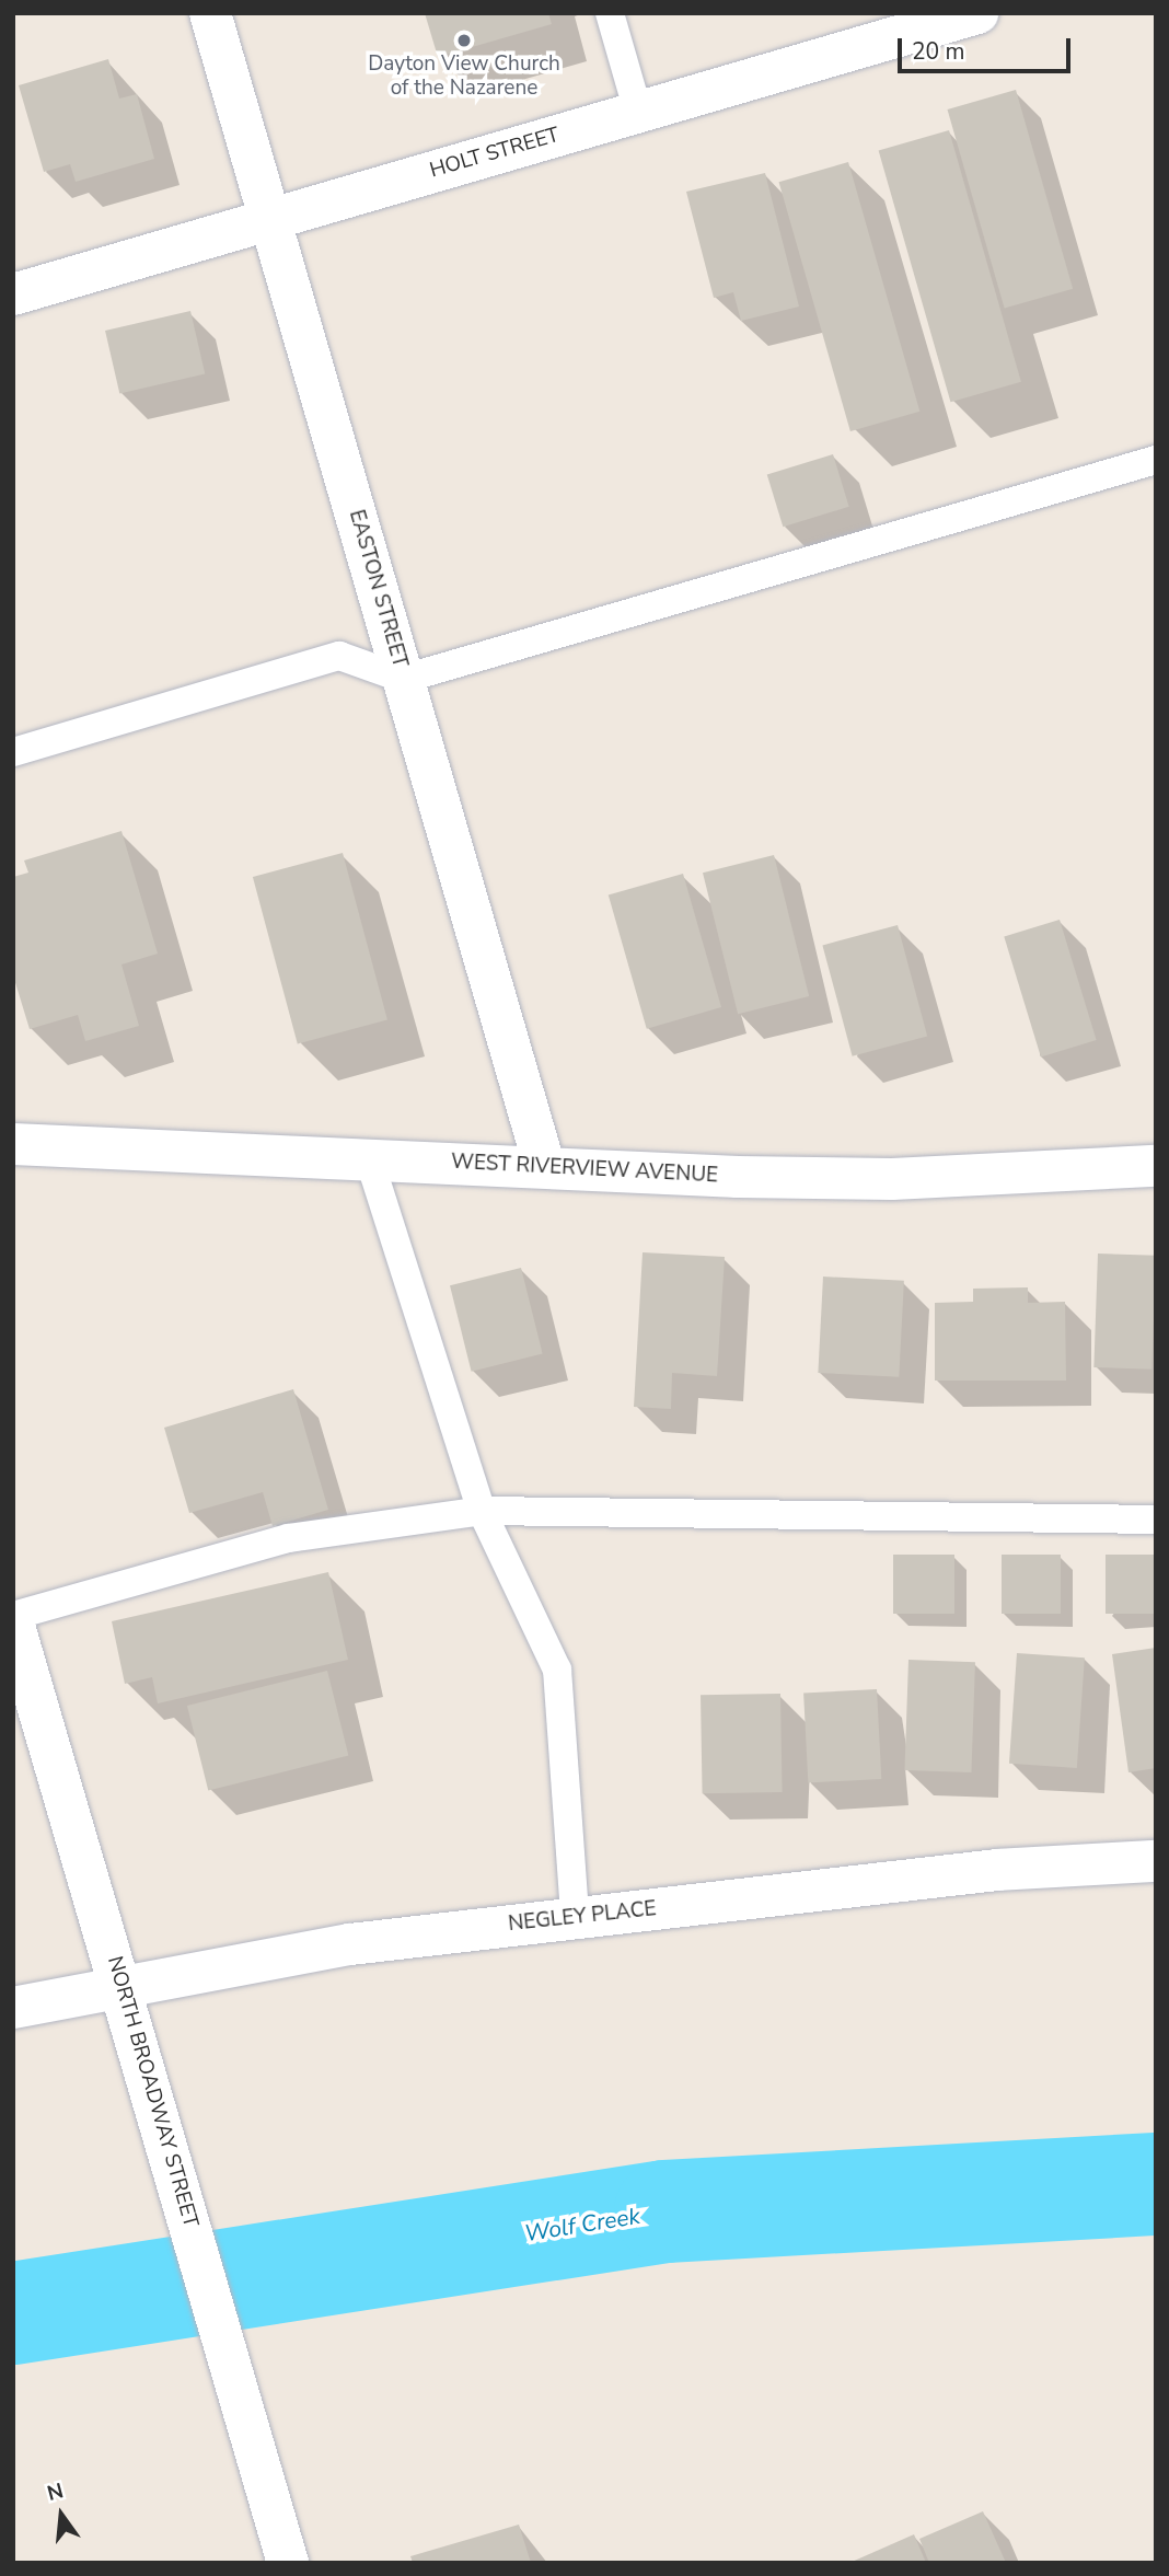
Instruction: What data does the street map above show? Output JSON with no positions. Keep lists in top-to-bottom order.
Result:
{
  "streets": {
    "street": [
      "HOLT STREET",
      "EASTON STREET",
      "WEST RIVERVIEW AVENUE",
      "NEGLEY PLACE",
      "NORTH BROADWAY STREET"
    ]
  },
  "crossings": [
    ["HOLT STREET", "EASTON STREET"],
    ["EASTON STREET", "WEST RIVERVIEW AVENUE"],
    ["NEGLEY PLACE", "NORTH BROADWAY STREET"]
  ],
  "water": ["Wolf Creek"],
  "places": ["Dayton View Church of the Nazarene"],
  "scale_bar": "20 m",
  "north": "top"
}
